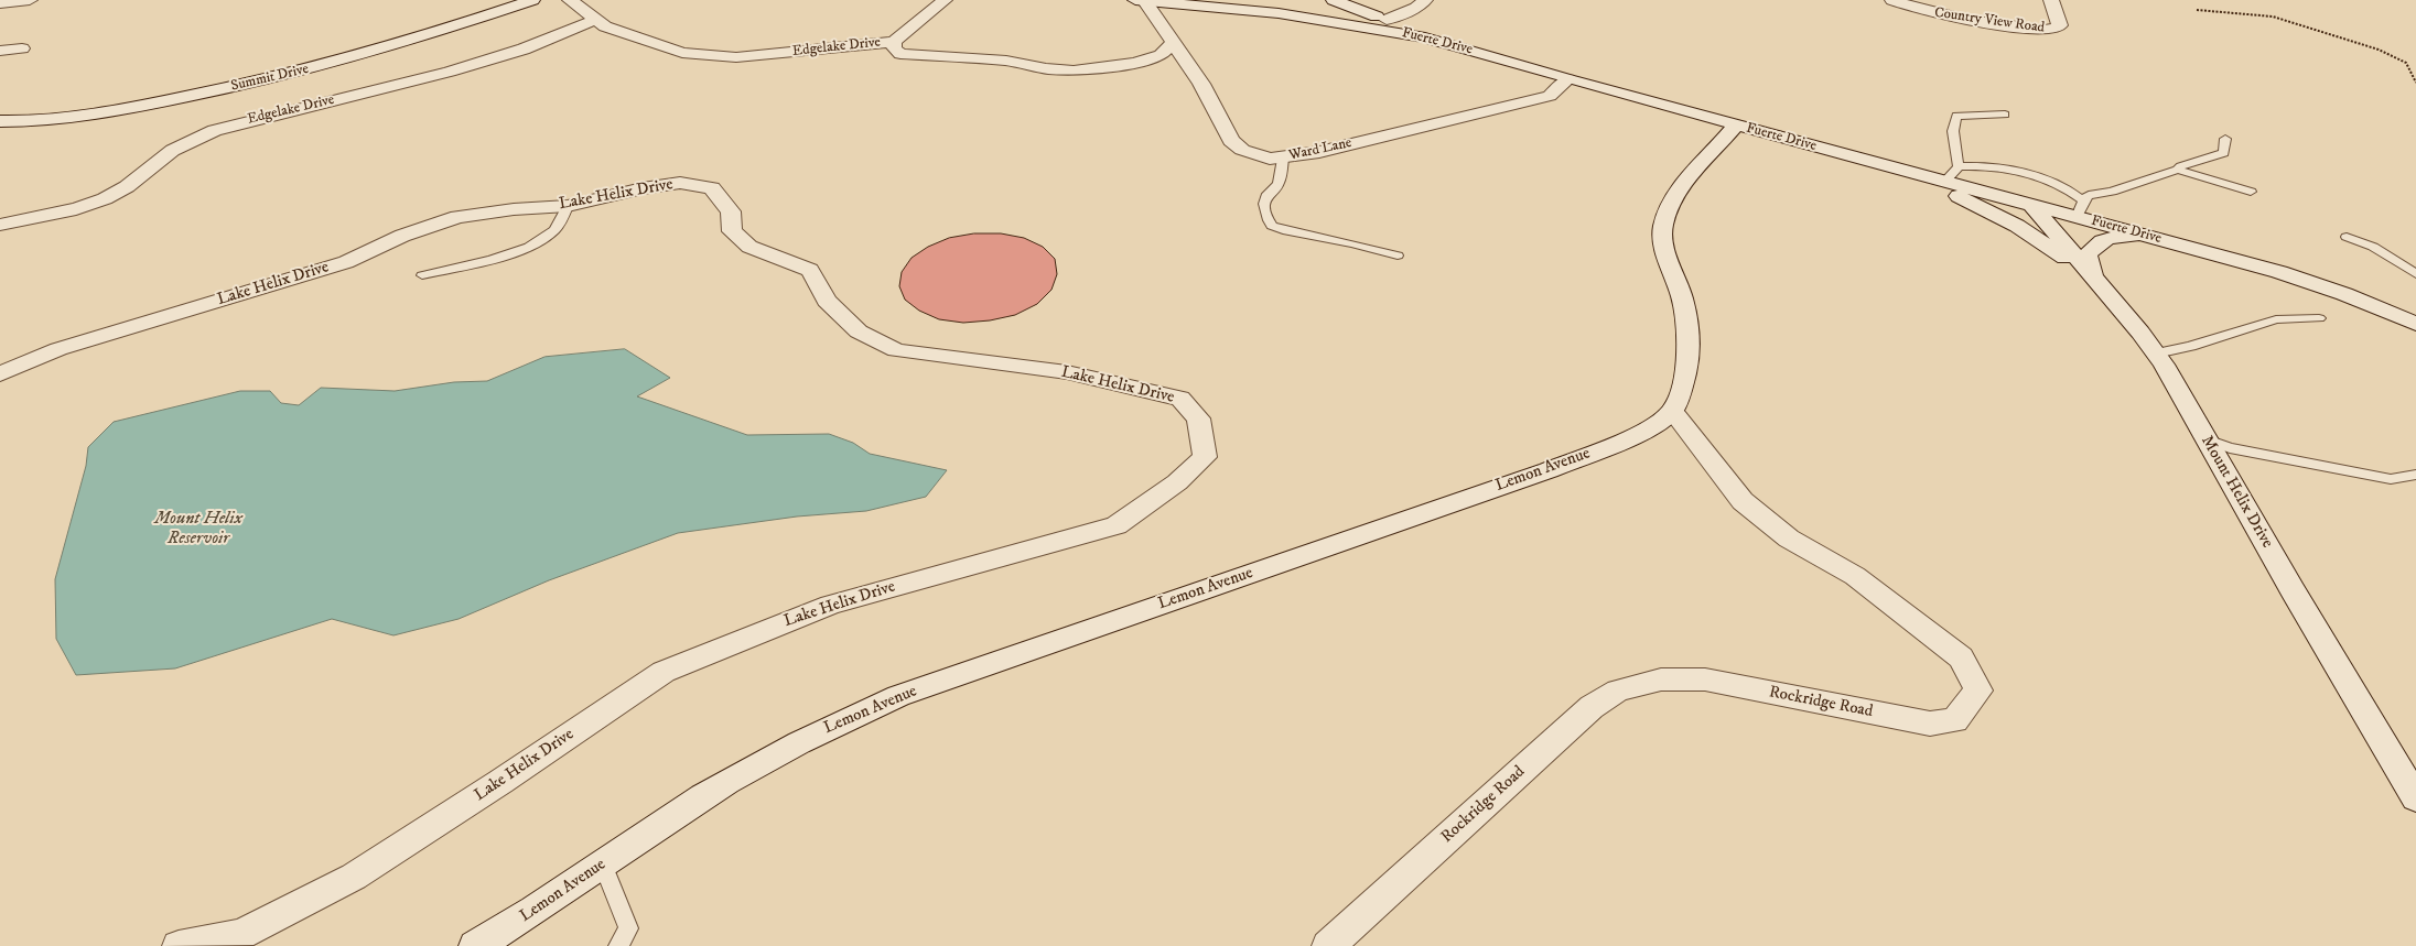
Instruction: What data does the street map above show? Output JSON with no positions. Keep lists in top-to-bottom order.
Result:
{
  "streets": {
    "street": [
      "Country View Road",
      "Fuerte Drive",
      "Edgelake Drive",
      "Summit Drive",
      "Ward Lane",
      "Lake Helix Drive",
      "Lemon Avenue",
      "Mount Helix Drive",
      "Rockridge Road"
    ]
  },
  "crossings": [
    ["Fuerte Drive", "Ward Lane"],
    ["Fuerte Drive", "Mount Helix Drive"],
    ["Edgelake Drive", "Ward Lane"],
    ["Lemon Avenue", "Rockridge Road"]
  ],
  "water": ["Mount Helix Reservoir"]
}
